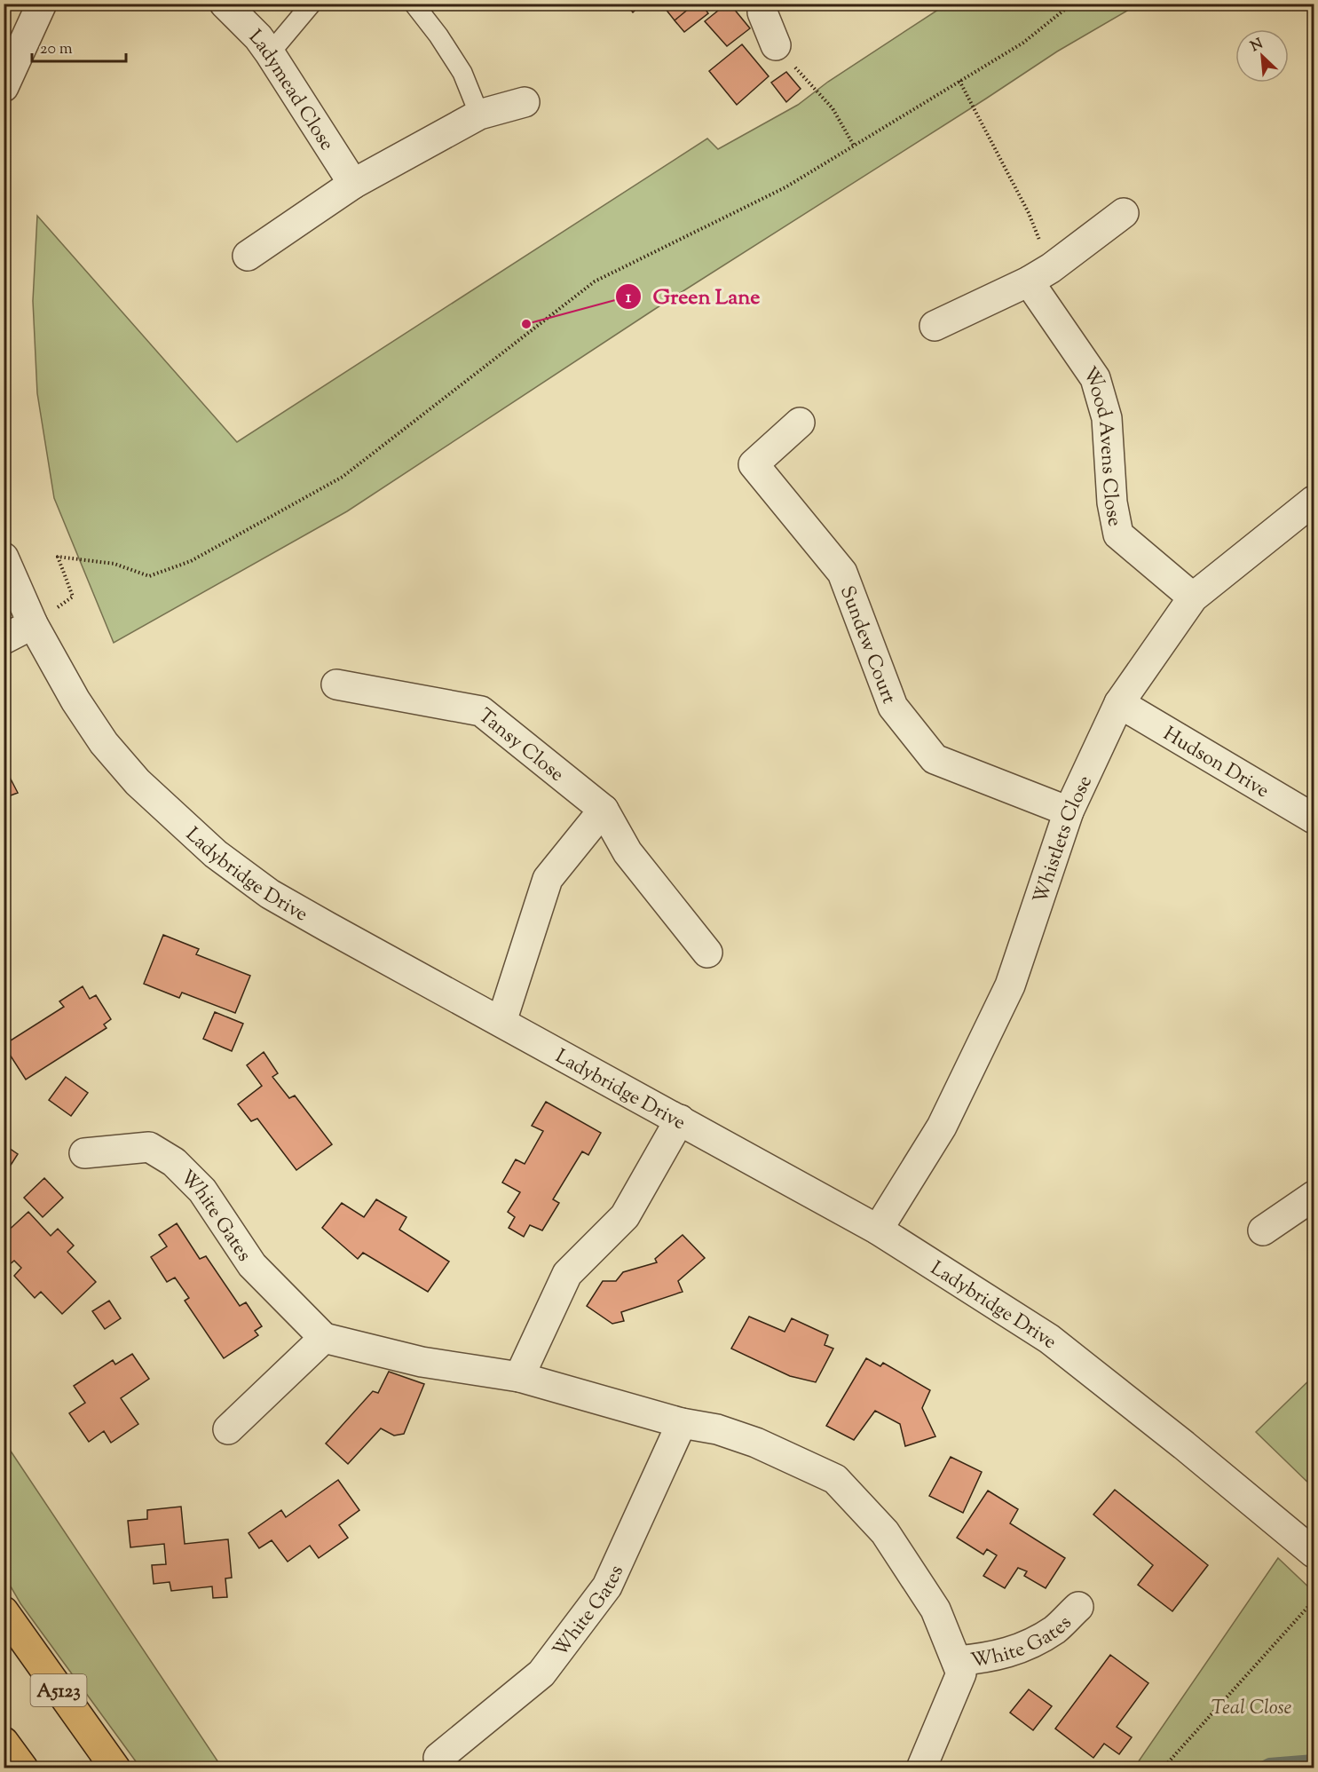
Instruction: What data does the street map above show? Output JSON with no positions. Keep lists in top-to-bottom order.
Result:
{
  "streets": {
    "highway": ["A5123"],
    "street": [
      "Ladymead Close",
      "Wood Avens Close",
      "Sundew Court",
      "Tansy Close",
      "Hudson Drive",
      "Whistlets Close",
      "Ladybridge Drive",
      "White Gates"
    ]
  },
  "crossings": [
    ["Wood Avens Close", "Whistlets Close"],
    ["Sundew Court", "Whistlets Close"],
    ["Hudson Drive", "Whistlets Close"],
    ["Whistlets Close", "Ladybridge Drive"]
  ],
  "parks": ["Teal Close"],
  "places": ["Green Lane"],
  "scale_bar": "20 m",
  "north": "top left"
}
